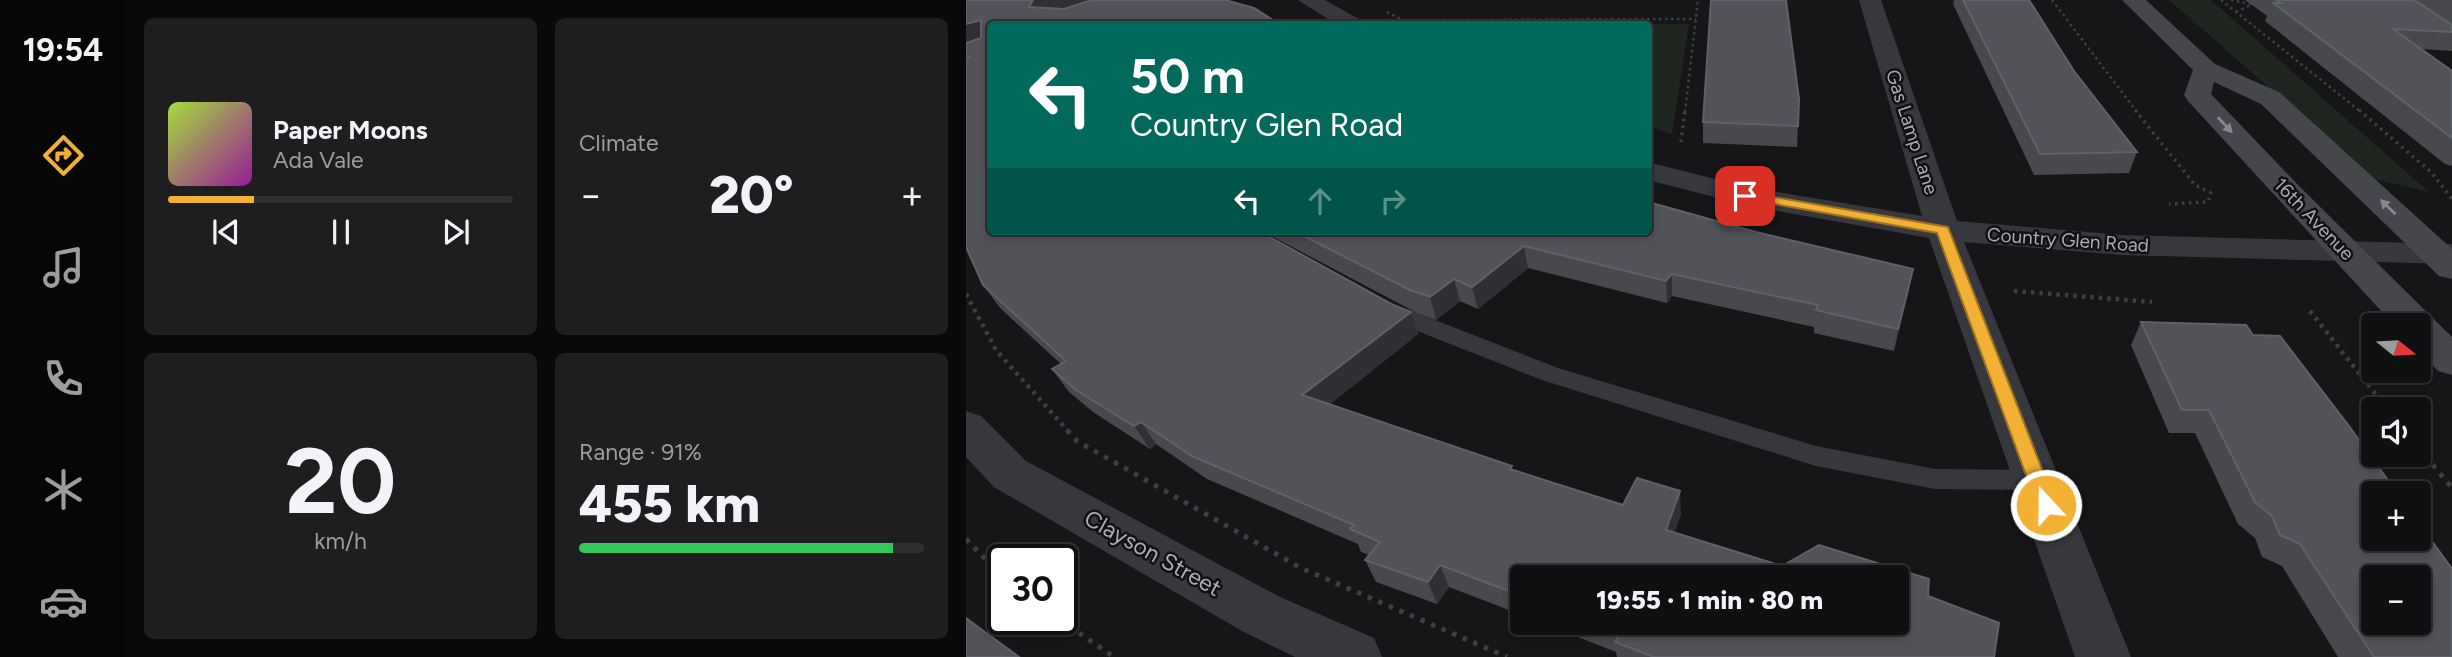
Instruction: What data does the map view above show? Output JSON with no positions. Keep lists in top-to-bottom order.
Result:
{
  "streets": {
    "main road": ["16th Avenue"],
    "street": ["Gas Lamp Lane", "Country Glen Road", "Clayson Street"]
  },
  "crossings": [
    ["Gas Lamp Lane", "Country Glen Road"],
    ["16th Avenue", "Country Glen Road"]
  ],
  "north": "right",
  "page": {
    "tabs": "19:54",
    "tile": [
      "Climate",
      ["20", "km/h"],
      ["Range · 91%", "455 km"]
    ],
    "turn": ["50 m", "Country Glen Road"],
    "song": ["Paper Moons", "Ada Vale"],
    "heat": ["−", "20°", "+"],
    "map_buttons": ["+", "−"],
    "limit": "30",
    "trip": "19:55 · 1 min · 80 m"
  }
}
